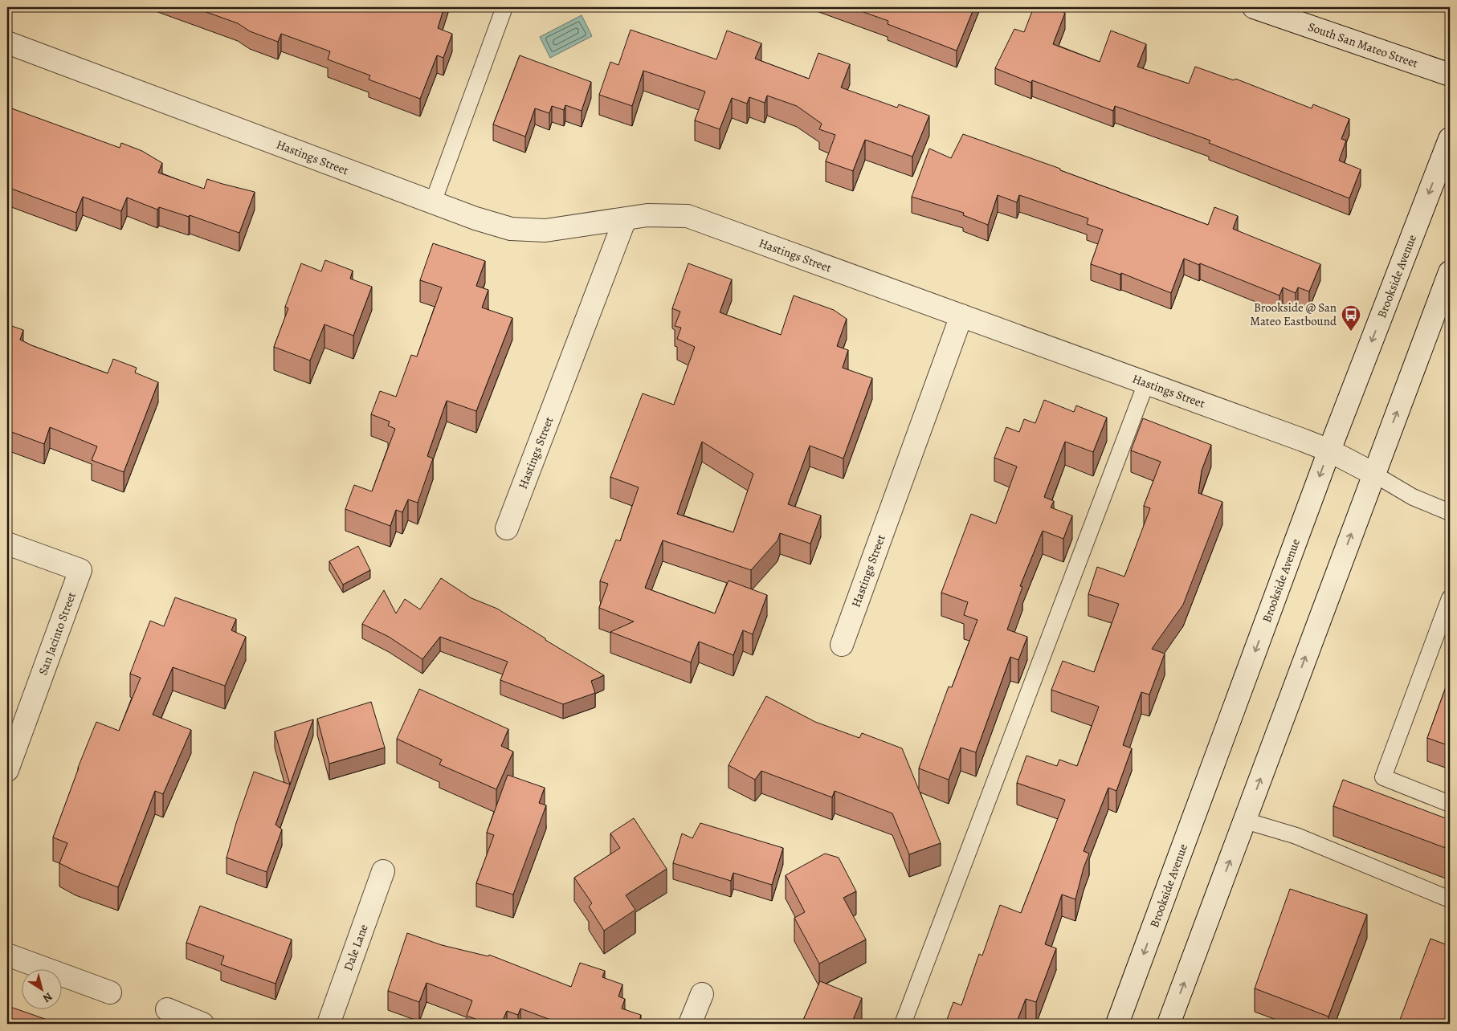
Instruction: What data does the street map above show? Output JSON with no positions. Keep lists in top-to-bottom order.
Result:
{
  "streets": {
    "street": [
      "South San Mateo Street",
      "Hastings Street",
      "Brookside Avenue",
      "San Jacinto Street",
      "Dale Lane"
    ]
  },
  "crossings": [
    ["Hastings Street", "Brookside Avenue"]
  ],
  "places": {
    "bus stop": ["Brookside @ San Mateo Eastbound"]
  },
  "north": "bottom right"
}
